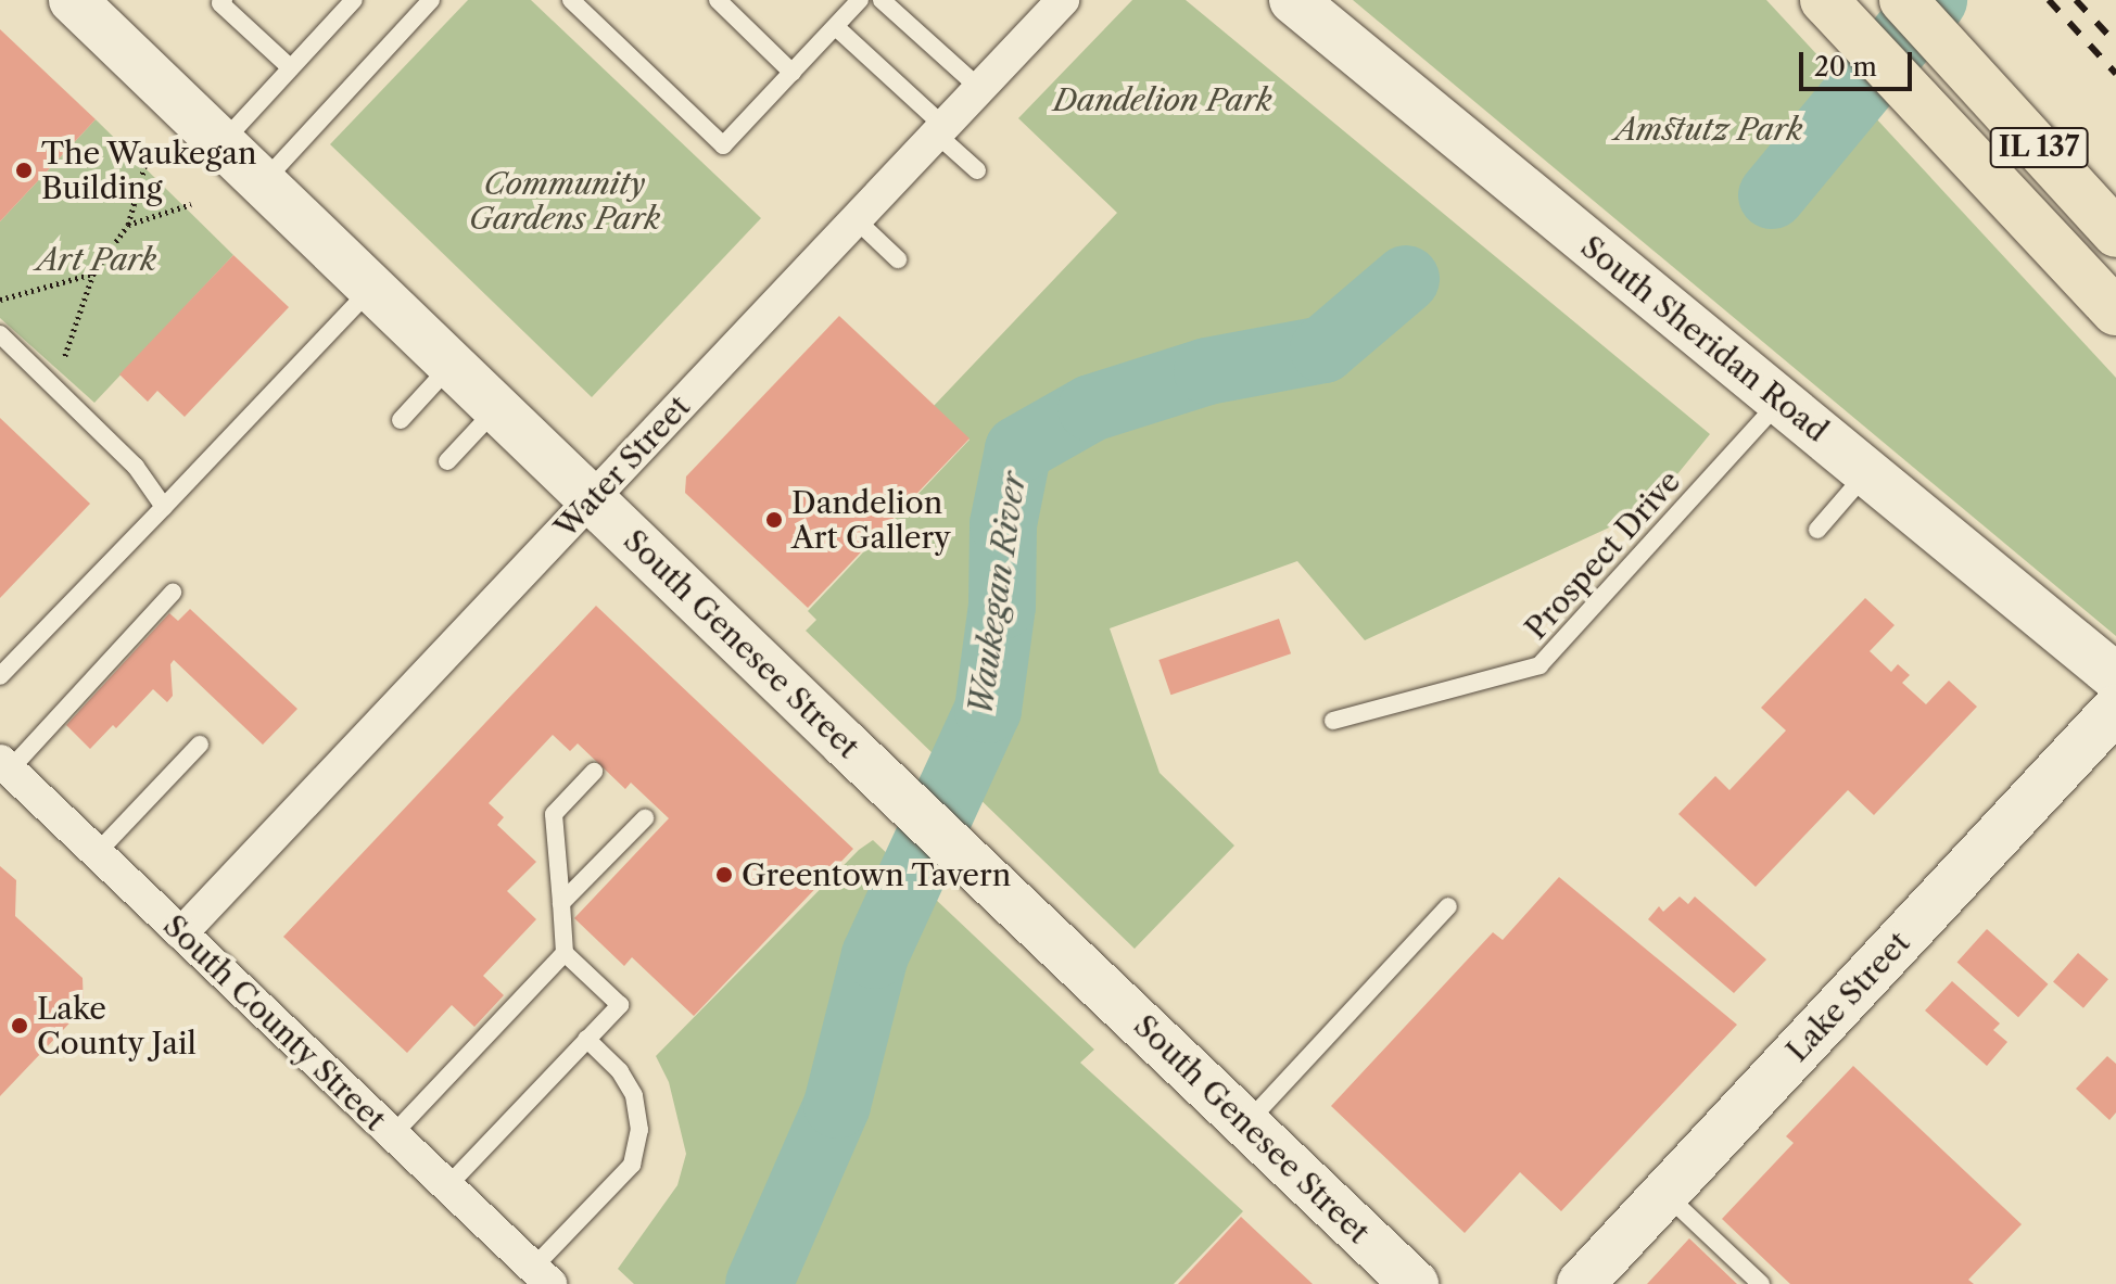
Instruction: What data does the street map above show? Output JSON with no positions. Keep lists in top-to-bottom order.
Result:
{
  "streets": {
    "highway": ["IL 137"],
    "street": [
      "South Sheridan Road",
      "Water Street",
      "South Genesee Street",
      "Lake Street",
      "South County Street"
    ],
    "lane": ["Prospect Drive"]
  },
  "crossings": [
    ["South Sheridan Road", "Prospect Drive"],
    ["Water Street", "South Genesee Street"],
    ["Water Street", "South County Street"]
  ],
  "water": ["Waukegan River"],
  "parks": [
    "Dandelion Park",
    "Amstutz Park",
    "Community Gardens Park",
    "Art Park"
  ],
  "places": [
    "The Waukegan Building",
    "Dandelion Art Gallery",
    "Greentown Tavern",
    "Lake County Jail"
  ],
  "scale_bar": "20 m"
}
